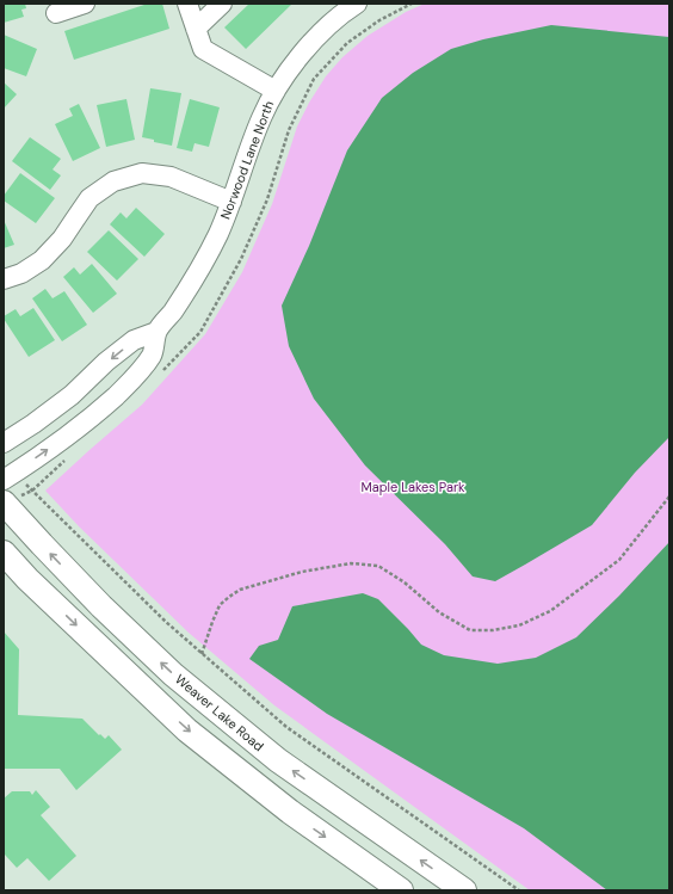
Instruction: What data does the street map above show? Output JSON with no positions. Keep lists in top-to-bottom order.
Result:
{
  "streets": {
    "main road": ["Weaver Lake Road"],
    "street": ["Norwood Lane North"]
  },
  "parks": ["Maple Lakes Park"]
}
